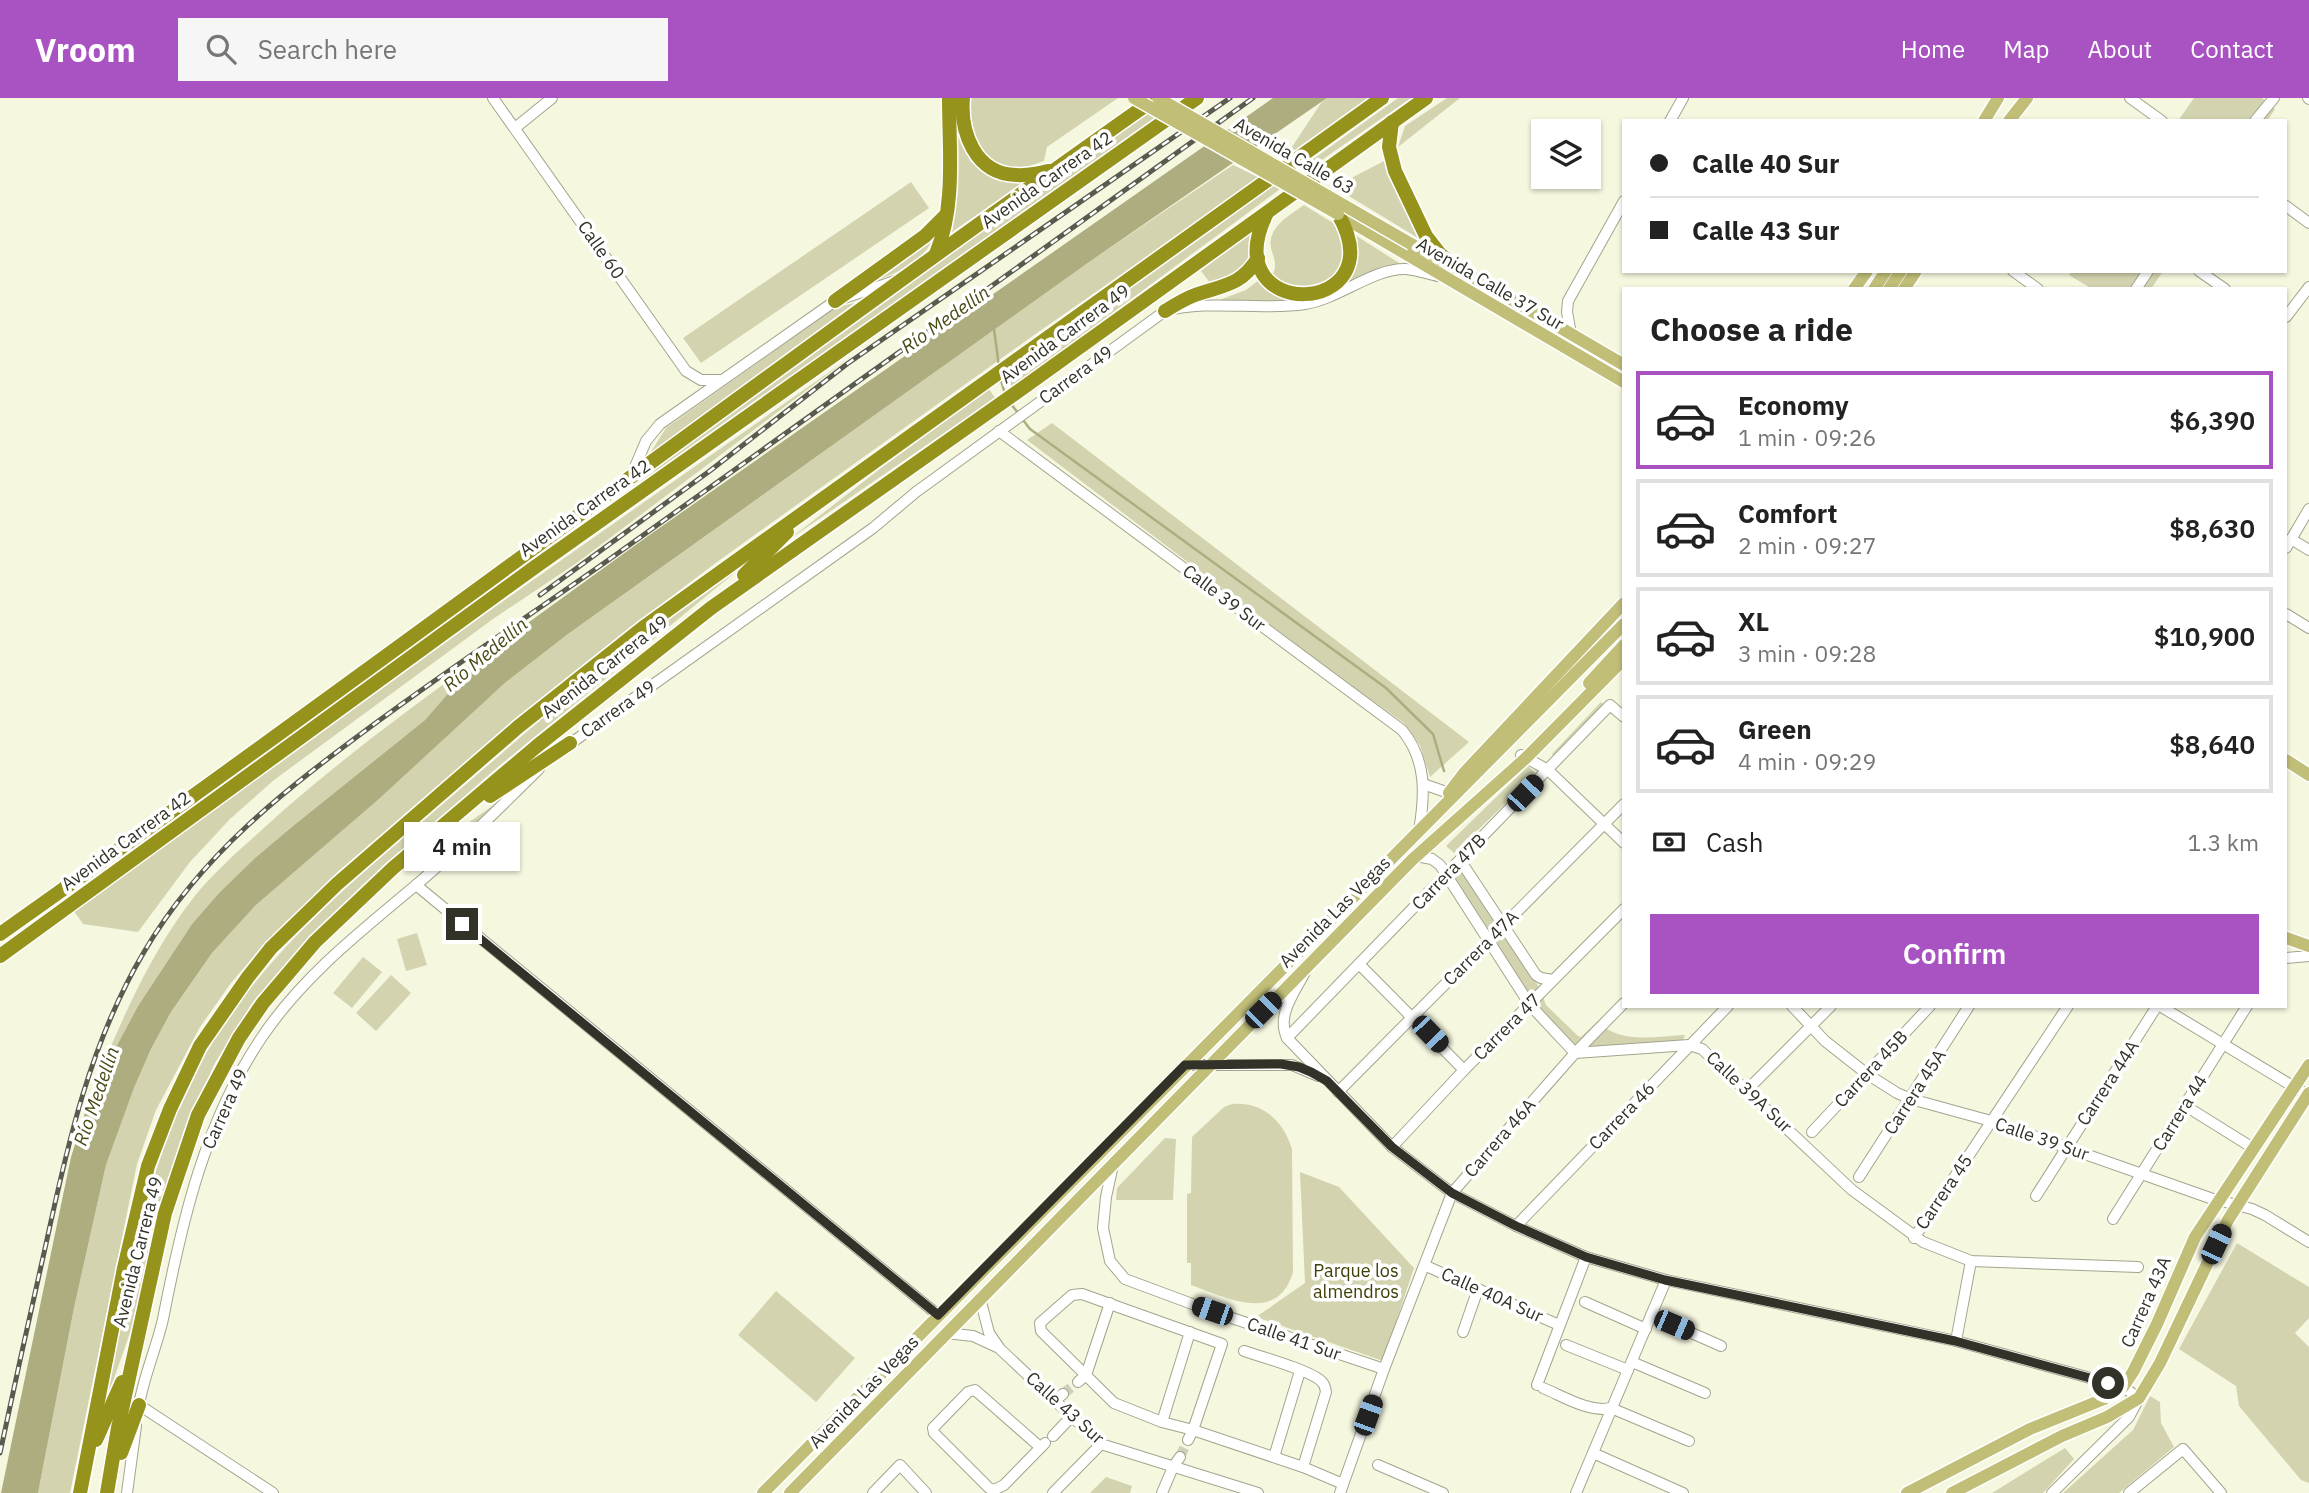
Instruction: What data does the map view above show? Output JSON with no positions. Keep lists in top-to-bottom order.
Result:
{
  "streets": {
    "highway": ["Avenida Carrera 42", "Avenida Carrera 49"],
    "main road": [
      "Avenida Calle 63",
      "Avenida Calle 37 Sur",
      "Avenida Las Vegas",
      "Carrera 43A"
    ],
    "street": [
      "Calle 60",
      "Carrera 49",
      "Calle 39 Sur",
      "Carrera 47B",
      "Carrera 47A",
      "Carrera 47",
      "Carrera 45B",
      "Carrera 44A",
      "Calle 39A Sur",
      "Carrera 45A",
      "Carrera 44",
      "Carrera 46",
      "Carrera 46A",
      "Carrera 45",
      "Calle 40A Sur",
      "Calle 41 Sur",
      "Calle 43 Sur"
    ]
  },
  "crossings": [
    ["Avenida Calle 63", "Avenida Carrera 42"],
    ["Avenida Calle 63", "Avenida Calle 37 Sur"],
    ["Avenida Carrera 42", "Calle 60"],
    ["Avenida Calle 37 Sur", "Carrera 49"],
    ["Carrera 49", "Calle 39 Sur"],
    ["Calle 39 Sur", "Avenida Las Vegas"],
    ["Calle 39 Sur", "Carrera 45B"],
    ["Calle 39 Sur", "Carrera 44A"],
    ["Calle 39 Sur", "Carrera 45A"],
    ["Calle 39 Sur", "Carrera 44"],
    ["Calle 39 Sur", "Carrera 45"],
    ["Calle 39 Sur", "Carrera 43A"],
    ["Avenida Las Vegas", "Calle 41 Sur"],
    ["Calle 39A Sur", "Carrera 46"],
    ["Calle 39A Sur", "Carrera 46A"],
    ["Calle 39A Sur", "Carrera 45"],
    ["Carrera 46A", "Calle 40A Sur"],
    ["Carrera 46A", "Calle 41 Sur"]
  ],
  "water": ["Río Medellín"],
  "parks": ["Parque los almendros"],
  "page": {
    "header": "Vroom",
    "search": "Search here",
    "nav": [
      "Home",
      "Map",
      "About",
      "Contact"
    ],
    "banner": ["Calle 40 Sur", "Calle 43 Sur"],
    "heading": "Choose a ride",
    "list": [
      {
        "name": "Economy",
        "note": "1 min · 09:26",
        "value": "$6,390"
      },
      {
        "name": "Comfort",
        "note": "2 min · 09:27",
        "value": "$8,630"
      },
      {
        "name": "XL",
        "note": "3 min · 09:28",
        "value": "$10,900"
      },
      {
        "name": "Green",
        "note": "4 min · 09:29",
        "value": "$8,640"
      }
    ],
    "pay": ["Cash", "1.3 km"],
    "bubble": "4 min",
    "buttons": "Confirm"
  }
}
